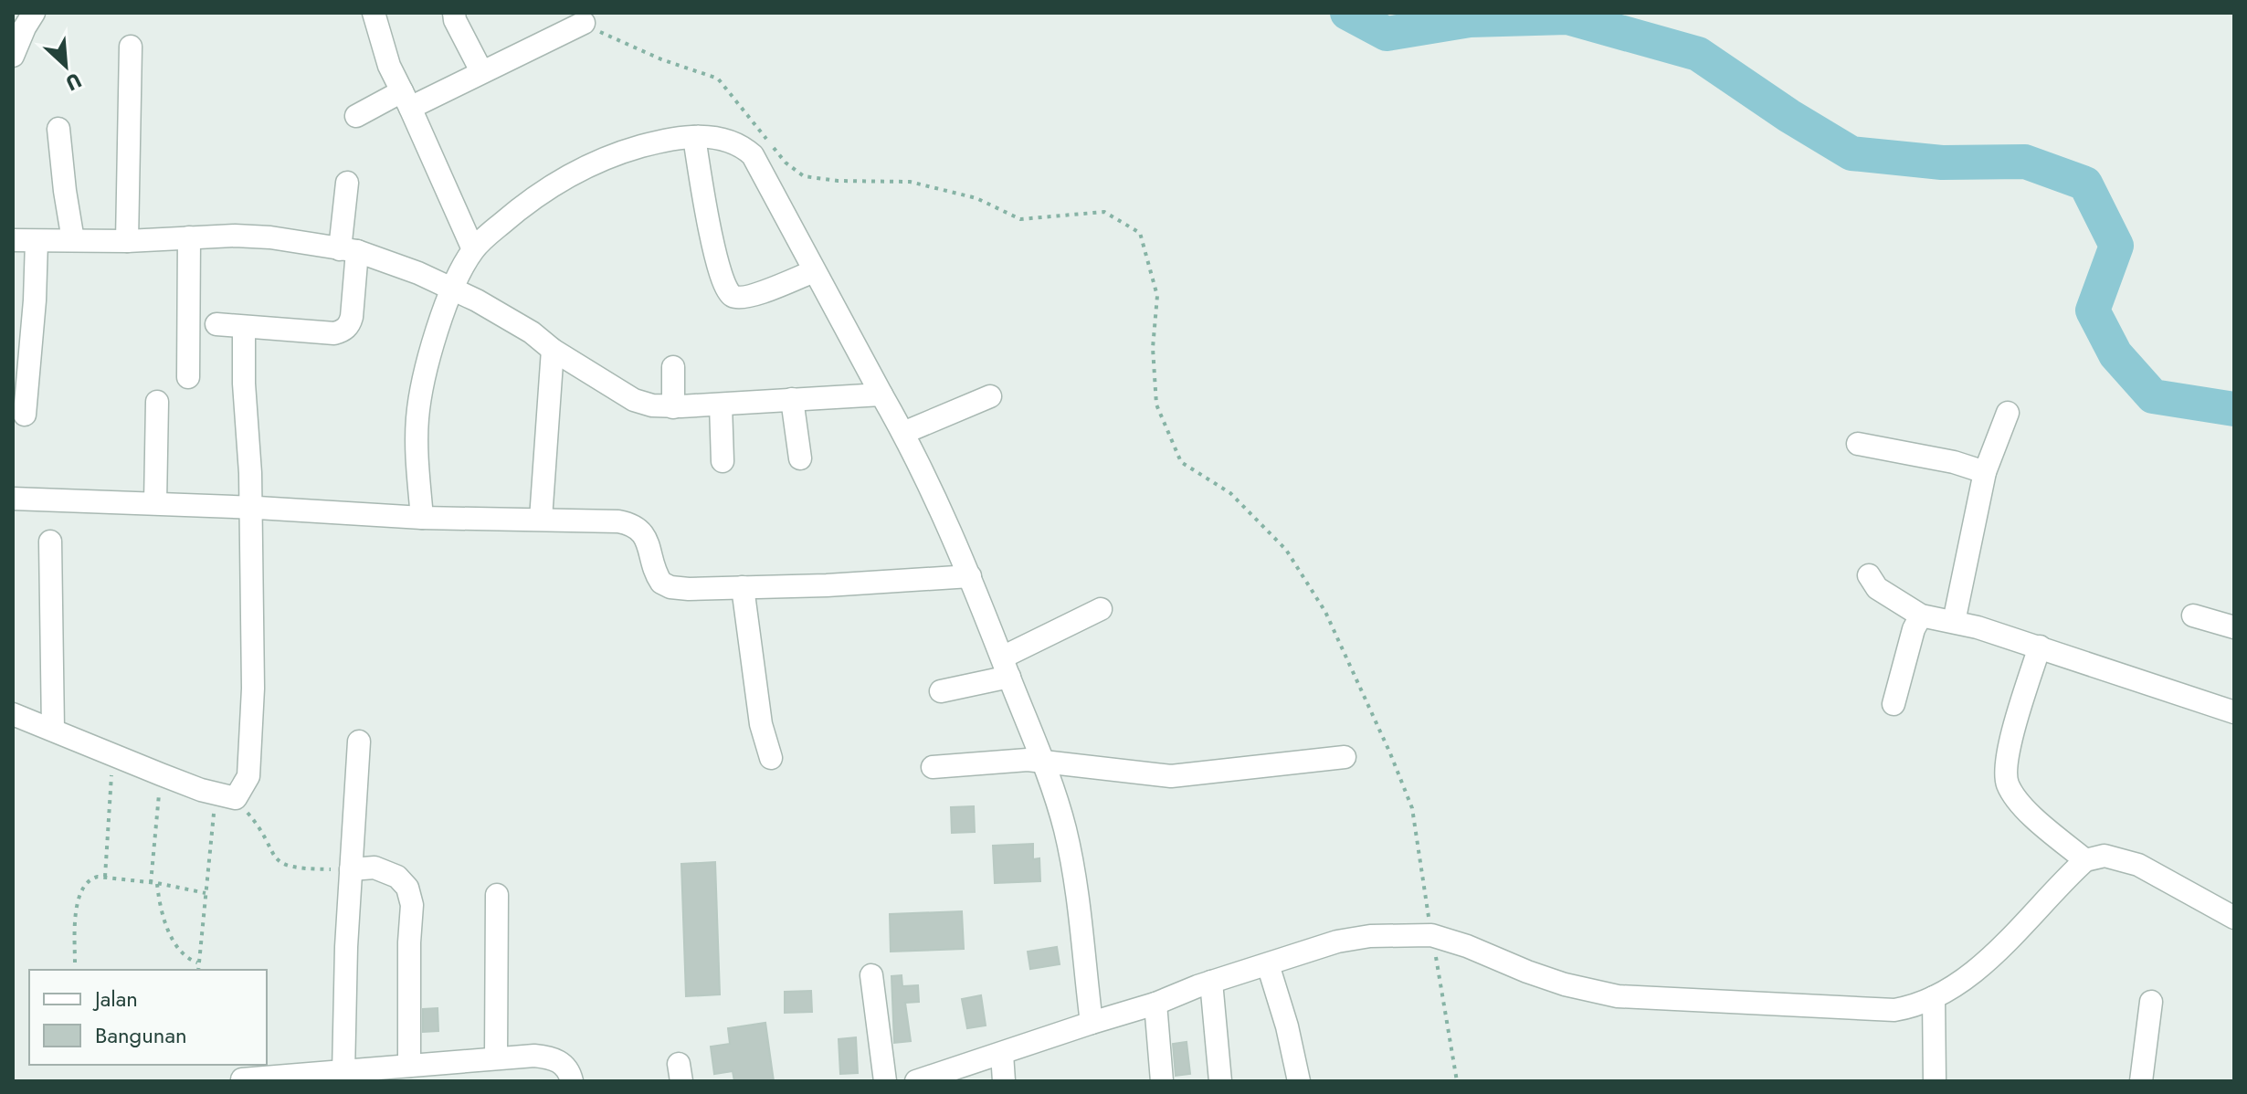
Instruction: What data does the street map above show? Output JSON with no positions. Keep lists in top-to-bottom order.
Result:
{
  "legend": ["Jalan", "Bangunan"],
  "north": "bottom right"
}
